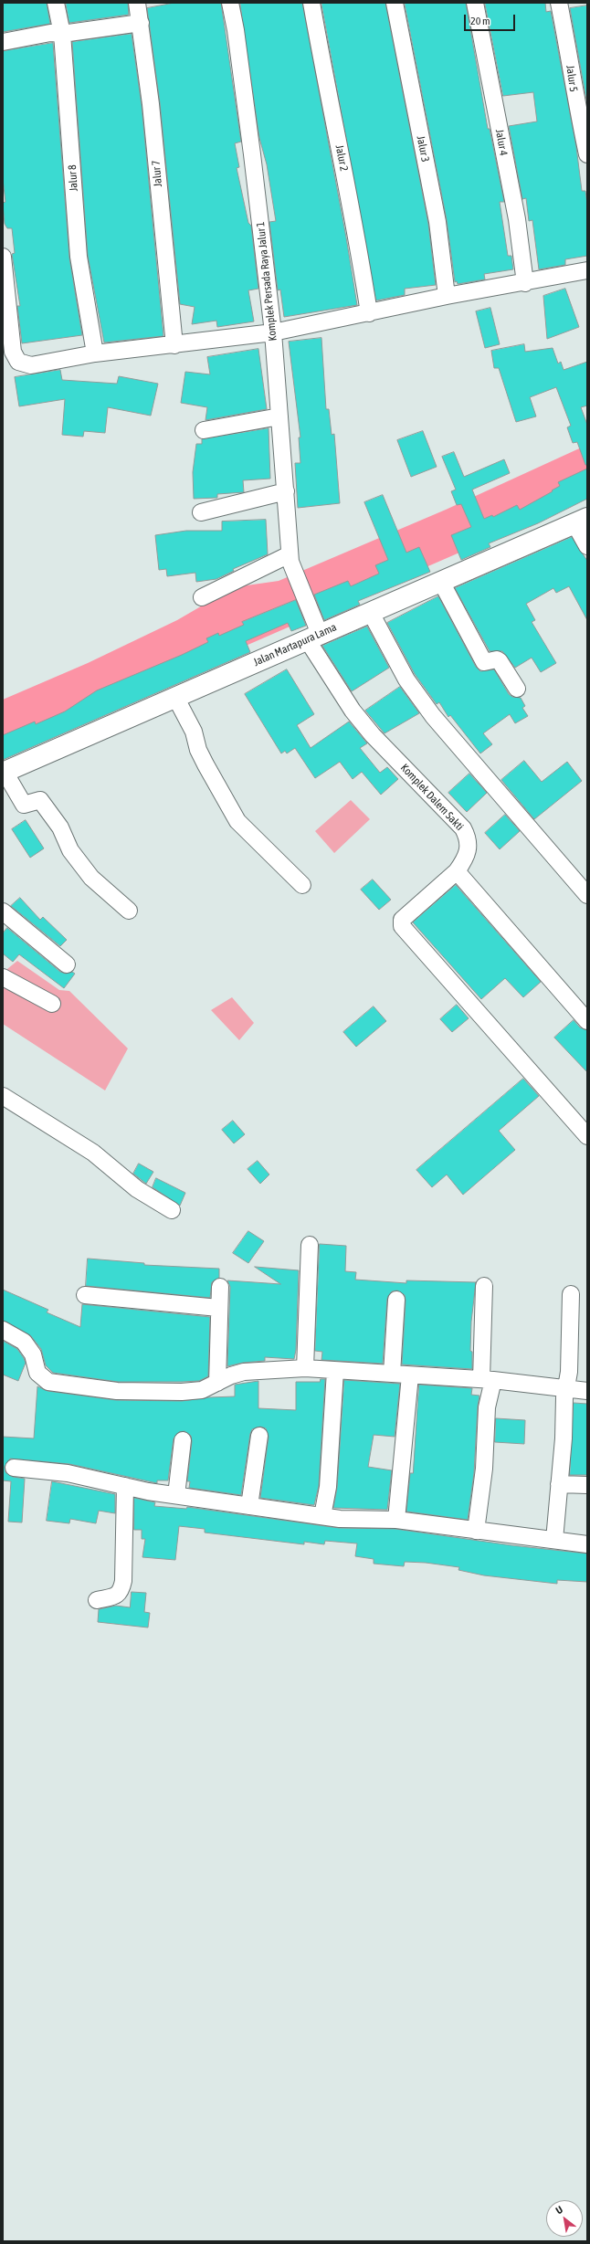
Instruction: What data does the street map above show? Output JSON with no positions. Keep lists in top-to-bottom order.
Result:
{
  "streets": {
    "main road": ["Jalan Martapura Lama"],
    "street": [
      "Jalur 5",
      "Jalur 4",
      "Jalur 3",
      "Jalur 2",
      "Jalur 7",
      "Jalur 8",
      "Komplek Persada Raya Jalur 1",
      "Komplek Dalem Sakti"
    ]
  },
  "crossings": [
    ["Komplek Persada Raya Jalur 1", "Komplek Dalem Sakti"],
    ["Jalan Martapura Lama", "Komplek Dalem Sakti"]
  ],
  "scale_bar": "20 m",
  "north": "top left"
}
